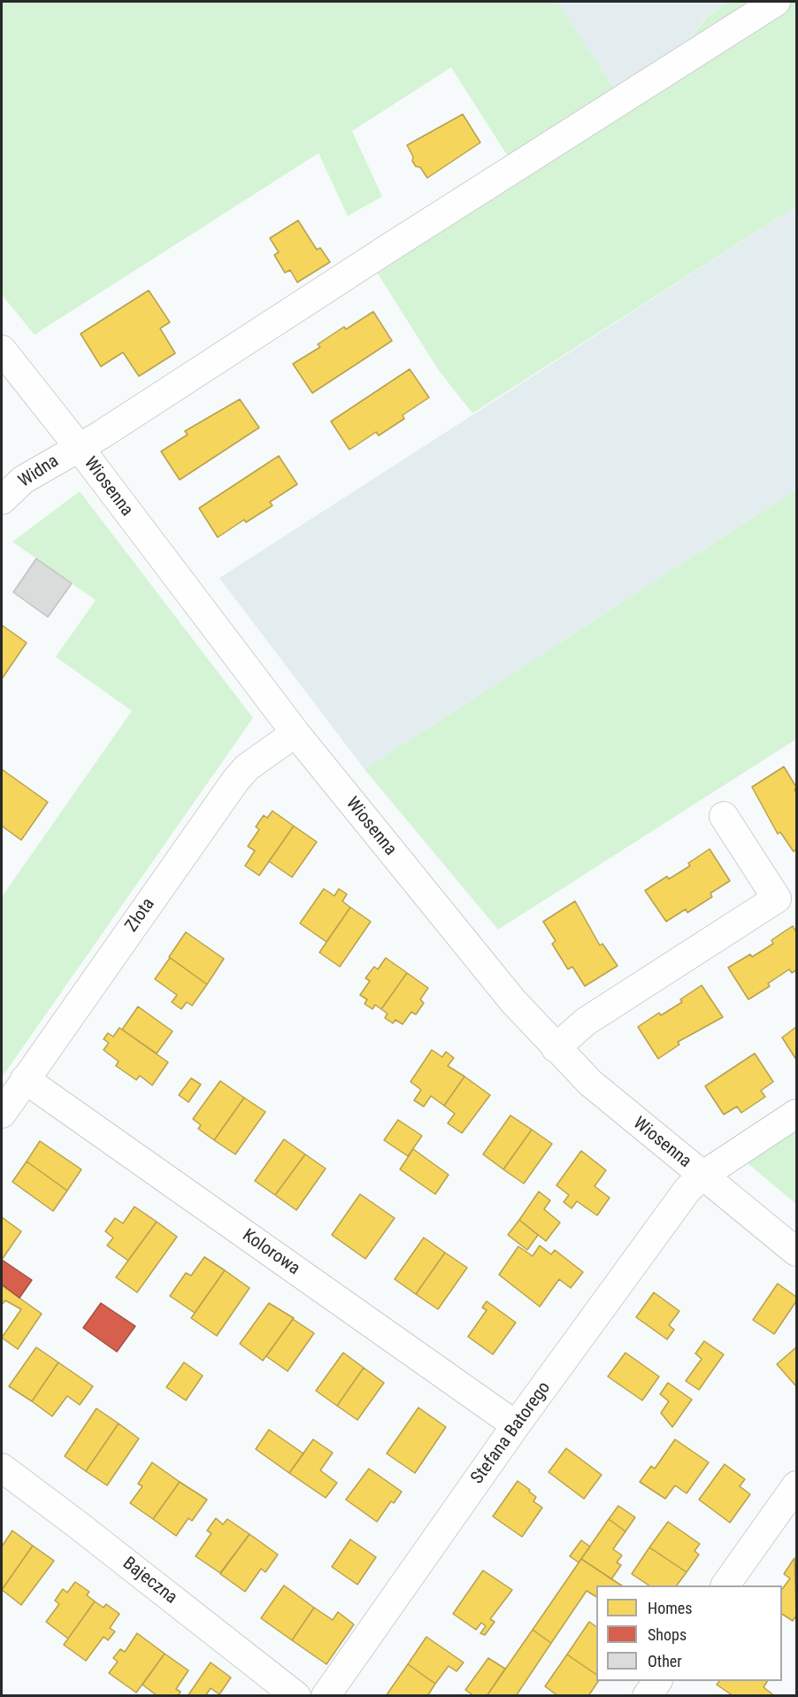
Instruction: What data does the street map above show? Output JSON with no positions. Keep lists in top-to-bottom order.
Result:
{
  "streets": {
    "street": [
      "Widna",
      "Wiosenna",
      "Złota",
      "Kolorowa",
      "Stefana Batorego",
      "Bajeczna"
    ]
  },
  "crossings": [
    ["Widna", "Wiosenna"],
    ["Wiosenna", "Złota"],
    ["Wiosenna", "Stefana Batorego"],
    ["Złota", "Kolorowa"],
    ["Kolorowa", "Stefana Batorego"]
  ],
  "legend": ["Homes", "Shops", "Other"]
}
